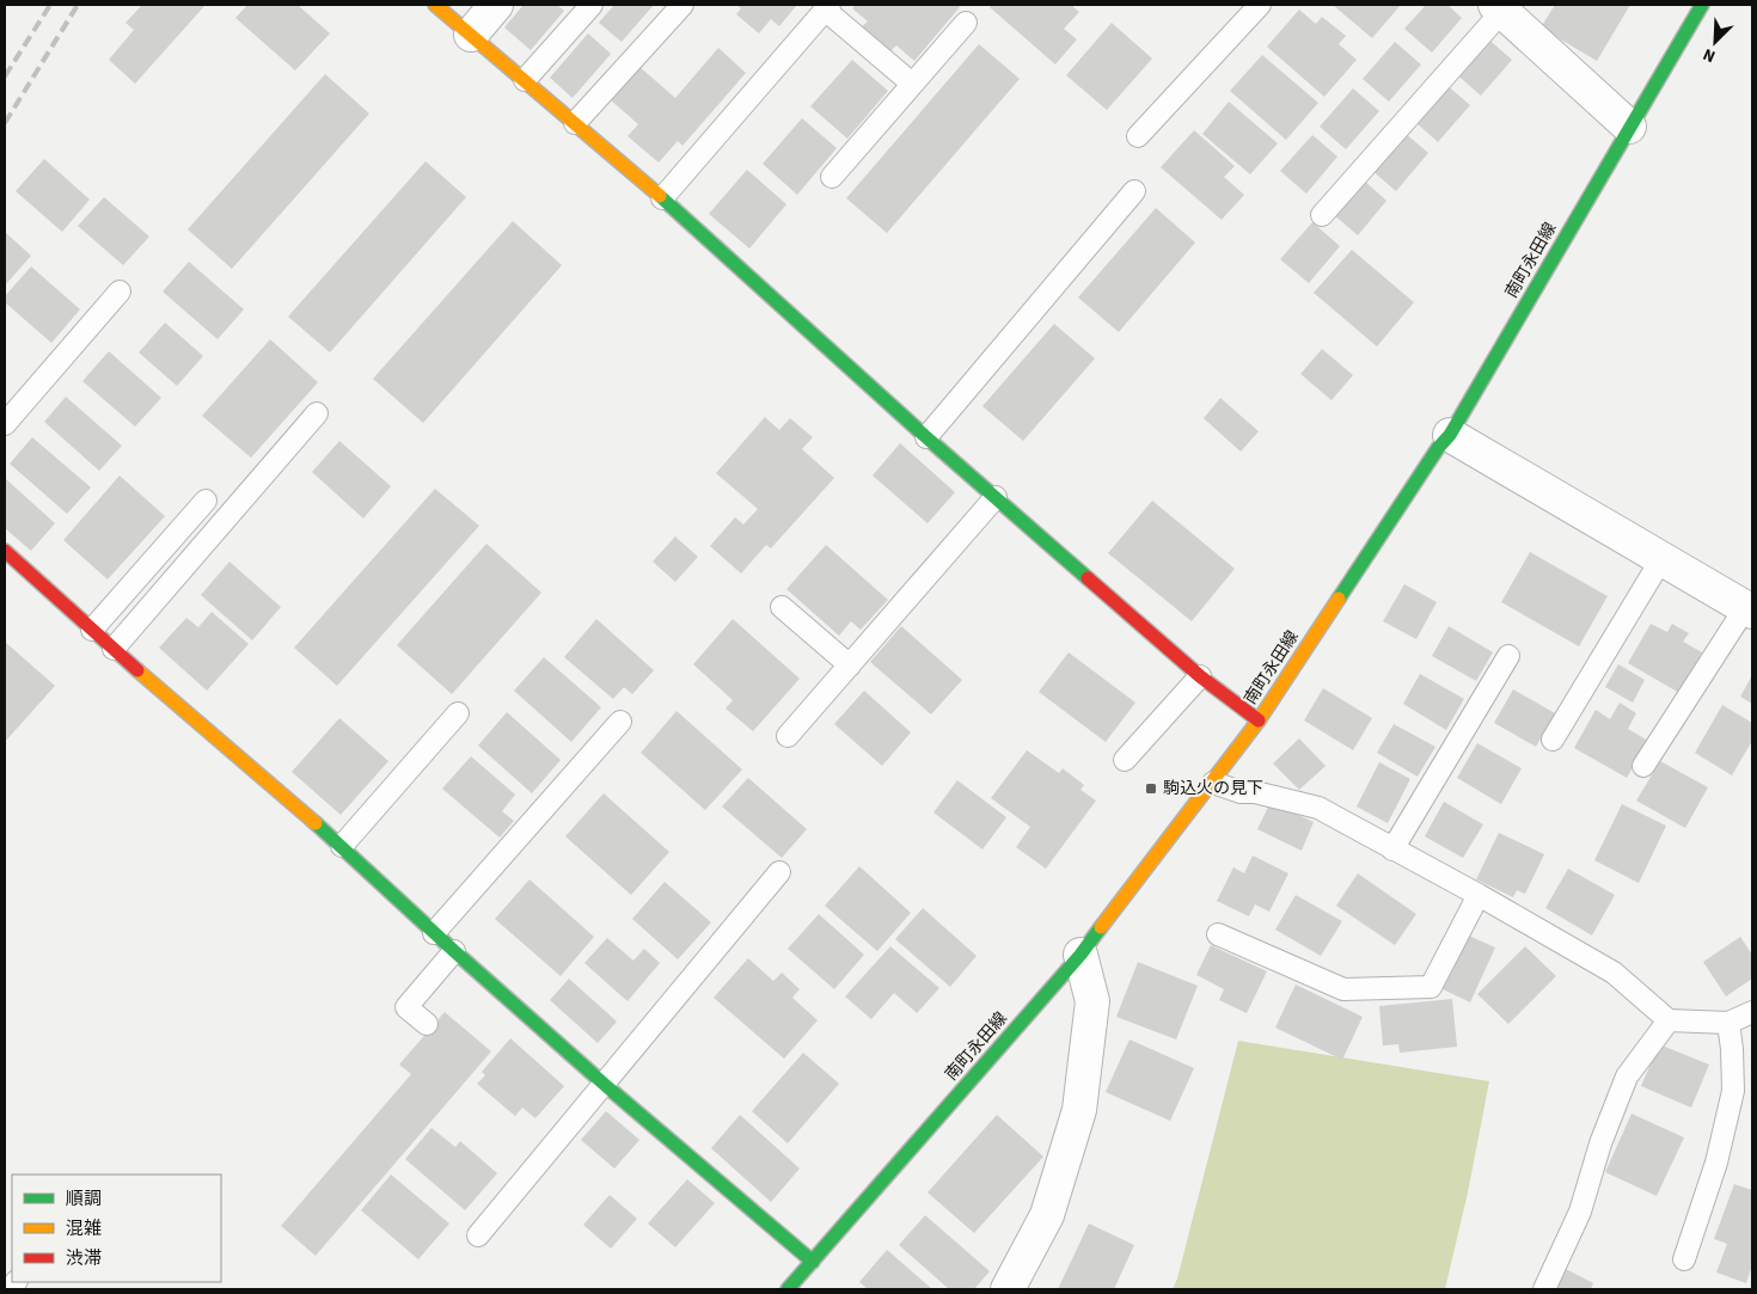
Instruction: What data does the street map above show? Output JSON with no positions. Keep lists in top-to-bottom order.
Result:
{
  "streets": {
    "street": ["南町永田線"]
  },
  "places": {
    "transit": ["駒込火の見下"]
  },
  "legend": ["順調", "混雑", "渋滞"],
  "north": "bottom left"
}
